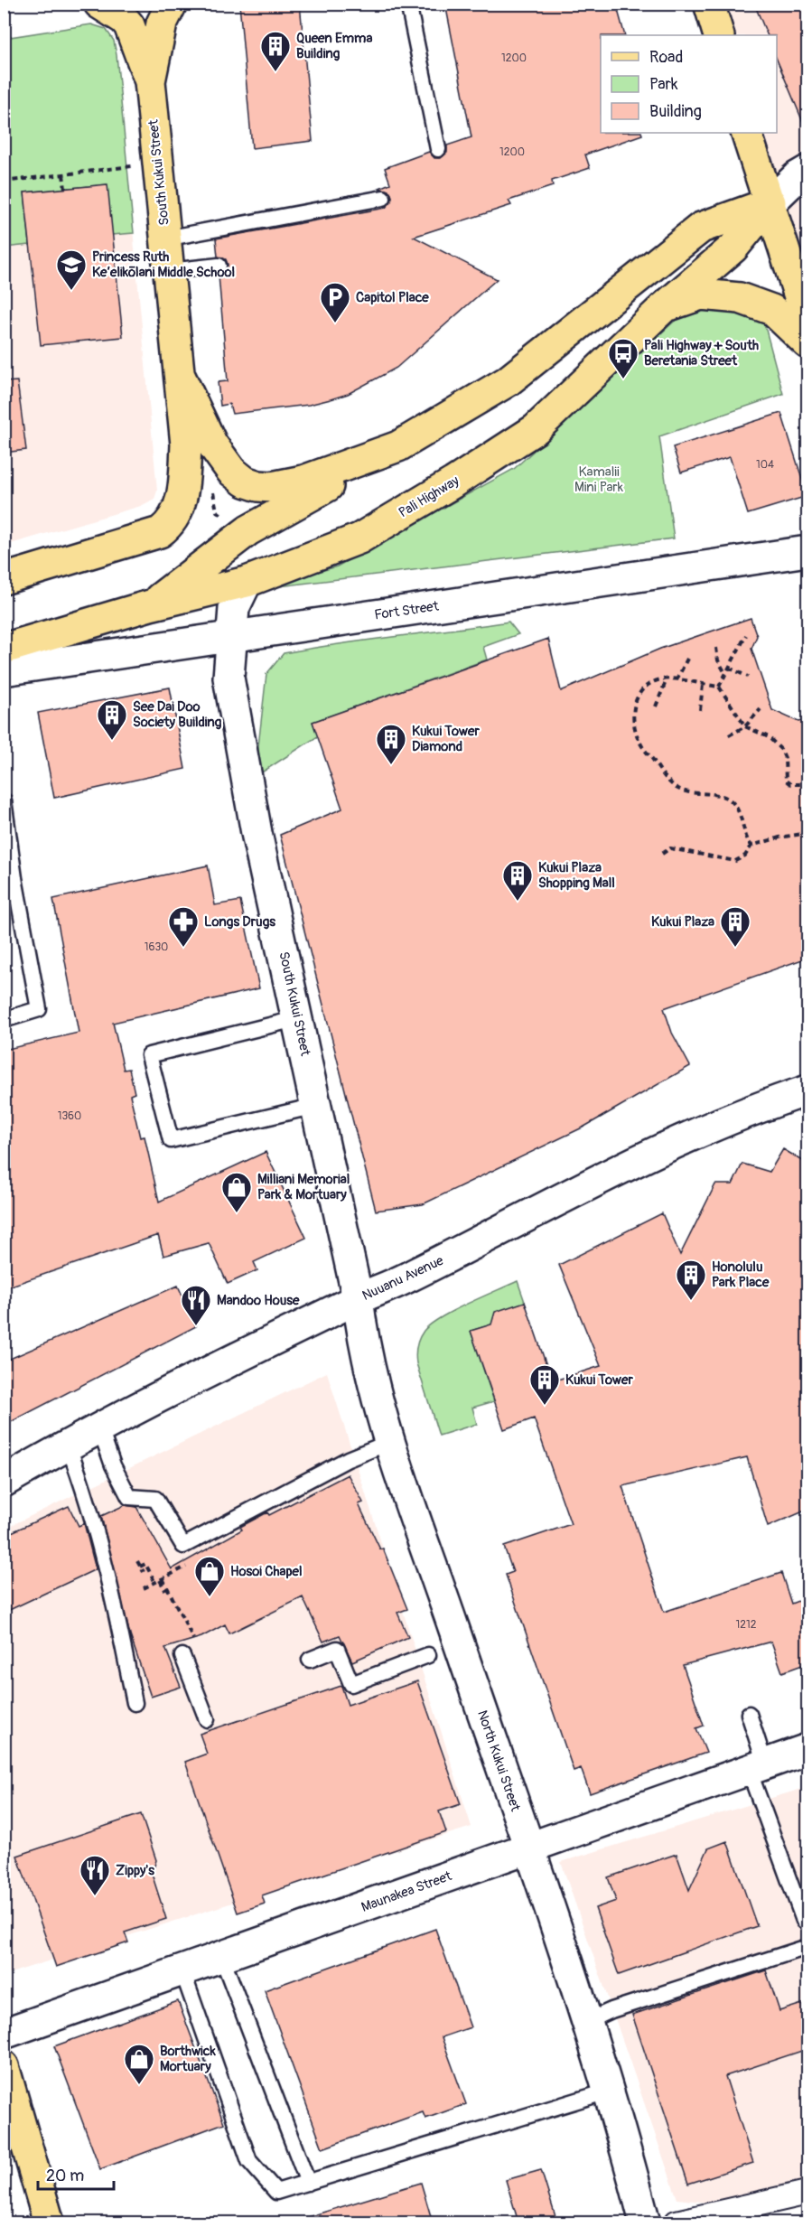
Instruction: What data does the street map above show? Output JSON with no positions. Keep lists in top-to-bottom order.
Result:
{
  "streets": {
    "main road": ["South Kukui Street", "Pali Highway"],
    "street": [
      "Fort Street",
      "Nuuanu Avenue",
      "North Kukui Street",
      "Maunakea Street"
    ]
  },
  "crossings": [
    ["South Kukui Street", "Pali Highway"],
    ["South Kukui Street", "Fort Street"],
    ["South Kukui Street", "Nuuanu Avenue"],
    ["South Kukui Street", "North Kukui Street"],
    ["Nuuanu Avenue", "North Kukui Street"],
    ["North Kukui Street", "Maunakea Street"]
  ],
  "parks": ["Kamalii Mini Park"],
  "places": {
    "building": [
      "Queen Emma Building",
      "See Dai Doo Society Building",
      "Kukui Tower Diamond",
      "Kukui Plaza Shopping Mall",
      "Kukui Plaza",
      "Honolulu Park Place",
      "Kukui Tower"
    ],
    "school or university": ["Princess Ruth Ke’elikōlani Middle School"],
    "parking": ["Capitol Place"],
    "bus stop": ["Pali Highway + South Beretania Street"],
    "pharmacy": ["Longs Drugs"],
    "shop": ["Milliani Memorial Park & Mortuary", "Hosoi Chapel", "Borthwick Mortuary"],
    "restaurant": ["Mandoo House", "Zippy's"]
  },
  "house_numbers": [
    "1200",
    "1200",
    "104",
    "1630",
    "1360",
    "1212"
  ],
  "legend": ["Road", "Park", "Building"],
  "scale_bar": "20 m"
}
